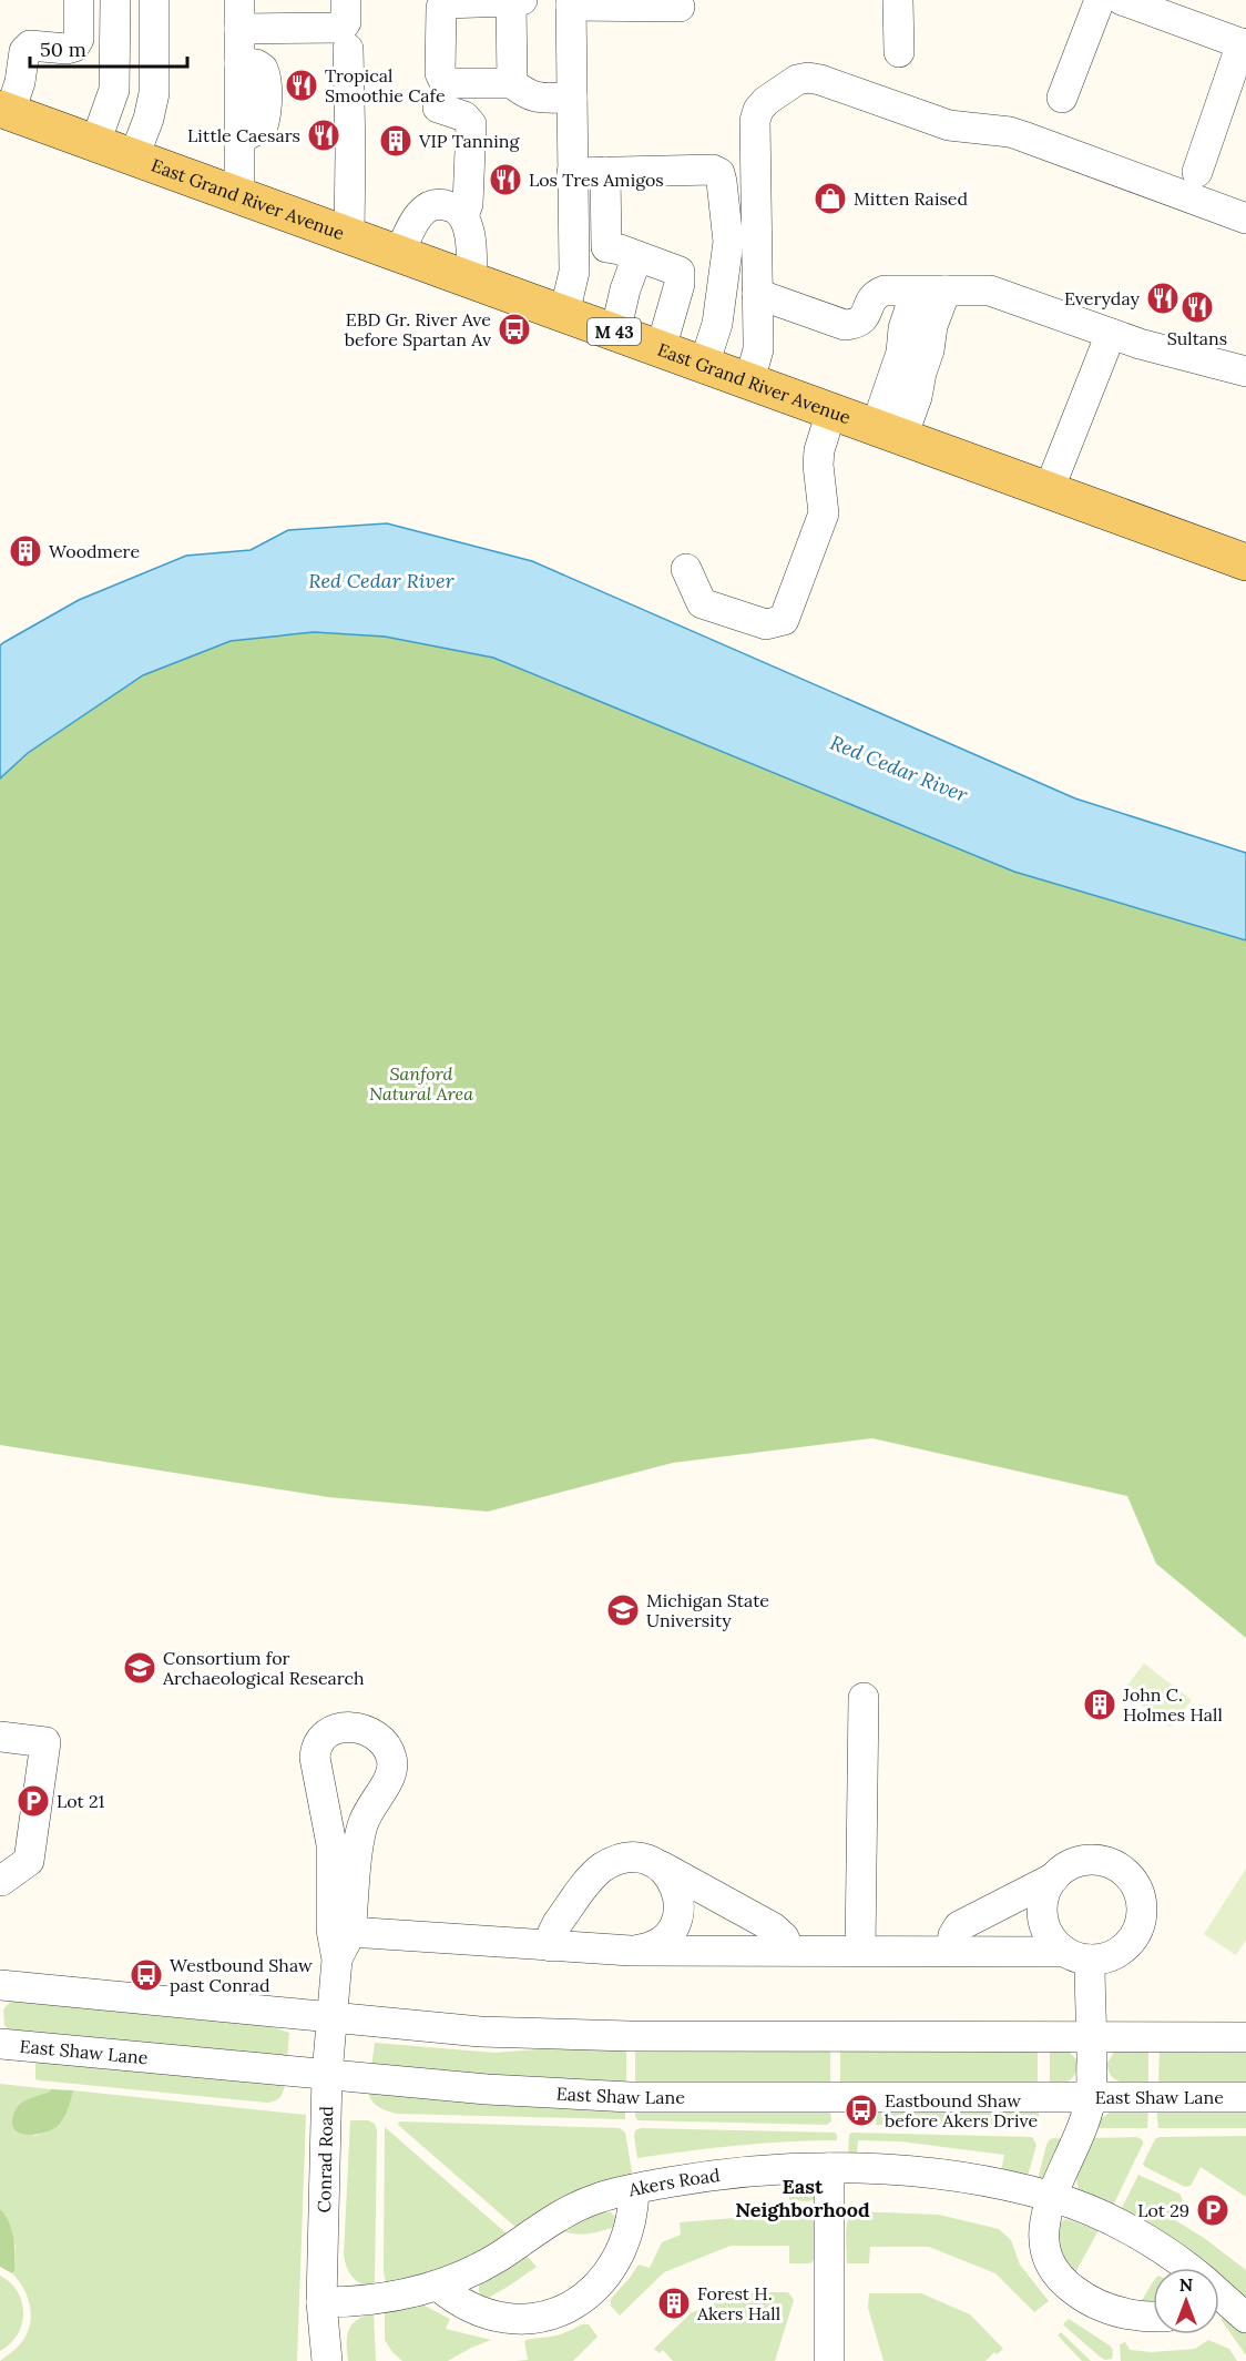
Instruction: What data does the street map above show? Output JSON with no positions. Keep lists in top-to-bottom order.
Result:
{
  "streets": {
    "main road": ["East Grand River Avenue", "M 43"],
    "street": ["East Shaw Lane", "Conrad Road", "Akers Road"]
  },
  "crossings": [
    ["East Shaw Lane", "Conrad Road"],
    ["Conrad Road", "Akers Road"]
  ],
  "districts": ["East Neighborhood"],
  "water": ["Red Cedar River"],
  "parks": ["Sanford Natural Area"],
  "places": {
    "restaurant": [
      "Tropical Smoothie Cafe",
      "Little Caesars",
      "Los Tres Amigos",
      "Everyday",
      "Sultans"
    ],
    "building": [
      "VIP Tanning",
      "Woodmere",
      "John C. Holmes Hall",
      "Forest H. Akers Hall"
    ],
    "shop": ["Mitten Raised"],
    "bus stop": ["EBD Gr. River Ave before Spartan Av", "Westbound Shaw past Conrad", "Eastbound Shaw before Akers Drive"],
    "school or university": ["Michigan State University", "Consortium for Archaeological Research"],
    "parking": ["Lot 21", "Lot 29"]
  },
  "scale_bar": "50 m",
  "north": "top"
}
